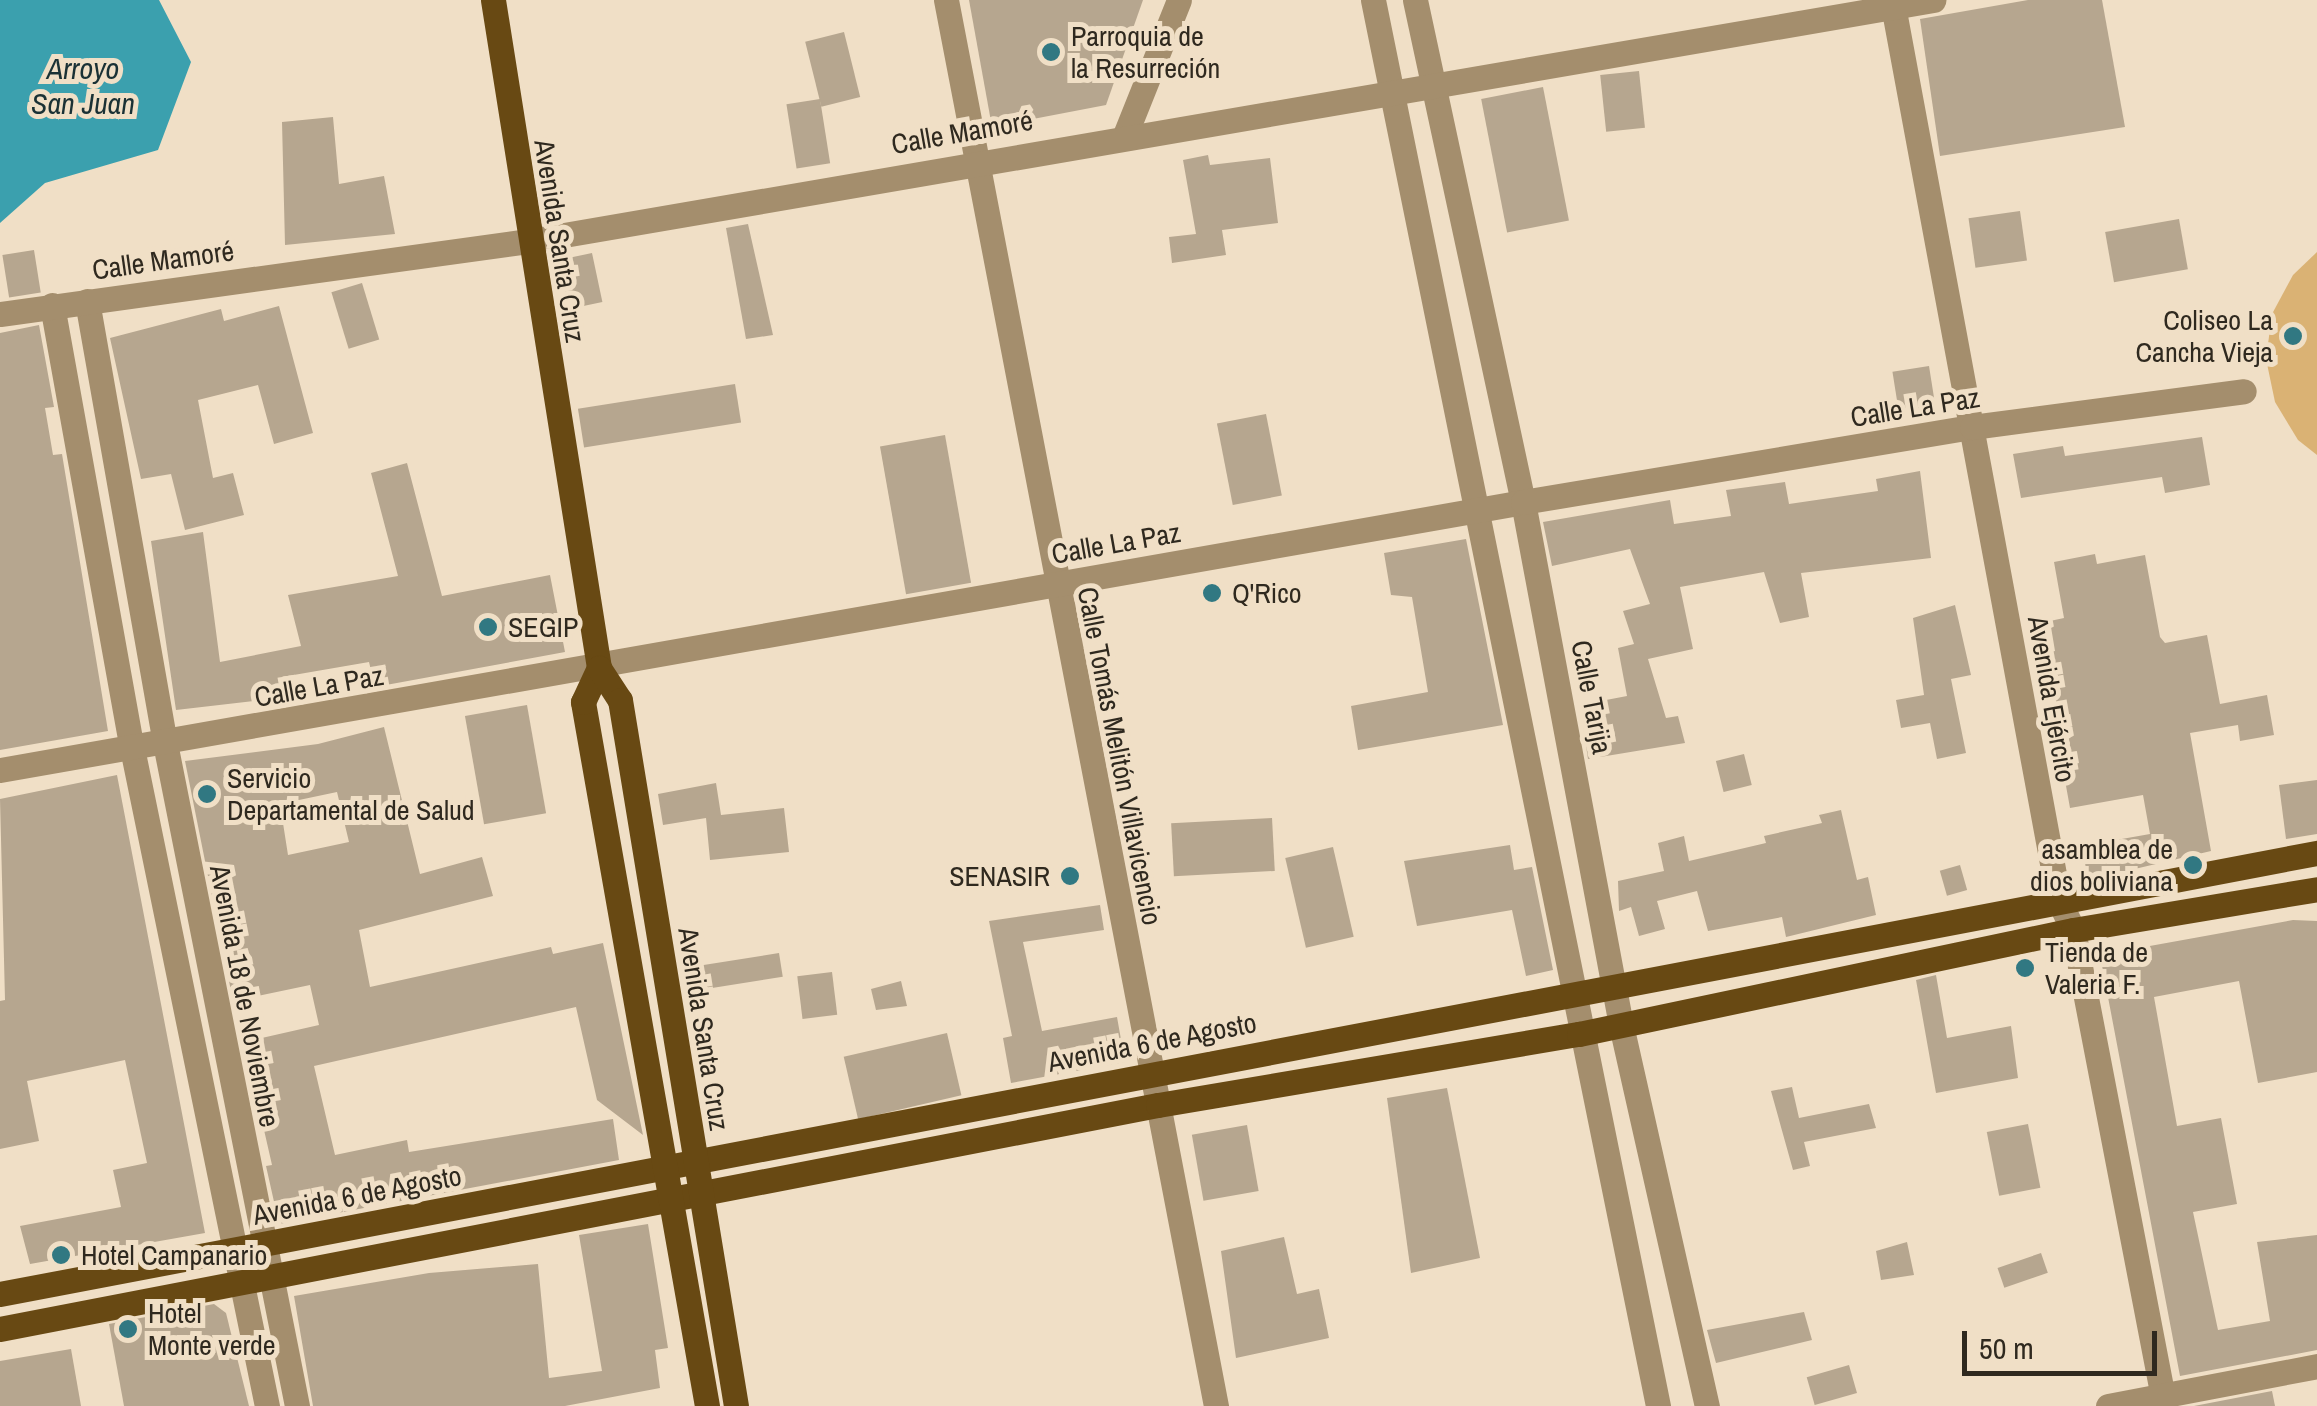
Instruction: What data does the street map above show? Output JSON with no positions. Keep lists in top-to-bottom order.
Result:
{
  "streets": {
    "main road": ["Avenida Santa Cruz", "Avenida 6 de Agosto"],
    "street": [
      "Calle Mamoré",
      "Calle La Paz",
      "Calle Tarija",
      "Avenida Ejército",
      "Calle Tomás Melitón Villavicencio",
      "Avenida 18 de Noviembre"
    ]
  },
  "crossings": [
    ["Calle Mamoré", "Avenida Santa Cruz"],
    ["Calle Mamoré", "Calle Tarija"],
    ["Calle Mamoré", "Avenida Ejército"],
    ["Calle Mamoré", "Calle Tomás Melitón Villavicencio"],
    ["Calle Mamoré", "Avenida 18 de Noviembre"],
    ["Avenida Santa Cruz", "Calle La Paz"],
    ["Avenida Santa Cruz", "Avenida 6 de Agosto"],
    ["Calle La Paz", "Calle Tarija"],
    ["Calle La Paz", "Avenida Ejército"],
    ["Calle La Paz", "Calle Tomás Melitón Villavicencio"],
    ["Calle La Paz", "Avenida 18 de Noviembre"],
    ["Calle Tarija", "Avenida 6 de Agosto"],
    ["Avenida Ejército", "Avenida 6 de Agosto"],
    ["Calle Tomás Melitón Villavicencio", "Avenida 6 de Agosto"],
    ["Avenida 18 de Noviembre", "Avenida 6 de Agosto"]
  ],
  "water": ["Arroyo San Juan"],
  "places": [
    "Parroquia de la Resurreción",
    "Coliseo La Cancha Vieja",
    "Q'Rico",
    "SEGIP",
    "Servicio Departamental de Salud",
    "asamblea de dios boliviana",
    "SENASIR",
    "Tienda de Valeria F.",
    "Hotel Campanario",
    "Hotel Monte verde"
  ],
  "scale_bar": "50 m"
}
